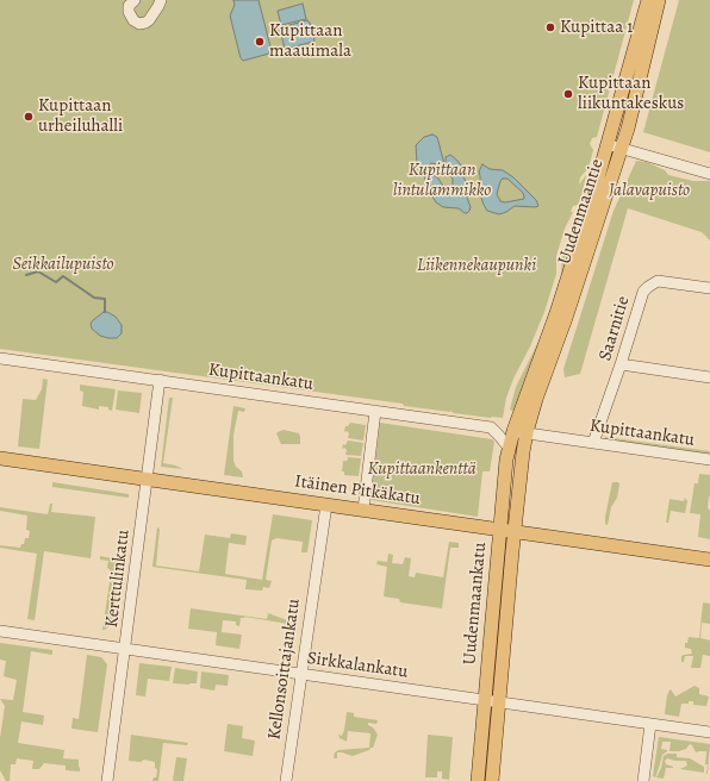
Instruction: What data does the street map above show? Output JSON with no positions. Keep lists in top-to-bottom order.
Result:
{
  "streets": {
    "main road": ["Uudenmaantie", "Itäinen Pitkäkatu", "Uudenmaankatu"],
    "street": [
      "Saarnitie",
      "Kupittaankatu",
      "Kerttulinkatu",
      "Sirkkalankatu",
      "Kellonsoittajankatu"
    ]
  },
  "crossings": [
    ["Uudenmaantie", "Kupittaankatu"],
    ["Uudenmaantie", "Uudenmaankatu"],
    ["Saarnitie", "Kupittaankatu"],
    ["Kupittaankatu", "Kerttulinkatu"],
    ["Kupittaankatu", "Uudenmaankatu"],
    ["Itäinen Pitkäkatu", "Kerttulinkatu"],
    ["Itäinen Pitkäkatu", "Uudenmaankatu"],
    ["Itäinen Pitkäkatu", "Kellonsoittajankatu"],
    ["Kerttulinkatu", "Sirkkalankatu"],
    ["Uudenmaankatu", "Sirkkalankatu"],
    ["Sirkkalankatu", "Kellonsoittajankatu"]
  ],
  "parks": [
    "Kupittaan lintulammikko",
    "Jalavapuisto",
    "Seikkailupuisto",
    "Liikennekaupunki",
    "Kupittaankenttä"
  ],
  "places": [
    "Kupittaa 1",
    "Kupittaan maauimala",
    "Kupittaan liikuntakeskus",
    "Kupittaan urheiluhalli"
  ]
}
